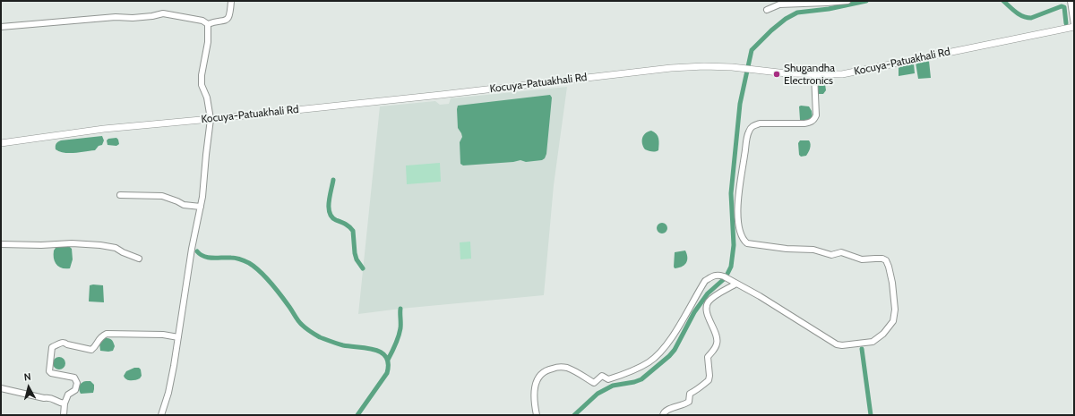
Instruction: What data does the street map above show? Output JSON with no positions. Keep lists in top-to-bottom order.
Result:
{
  "streets": {
    "main road": ["Kocuya-Patuakhali Rd"]
  },
  "places": ["Shugandha Electronics"],
  "north": "top"
}
